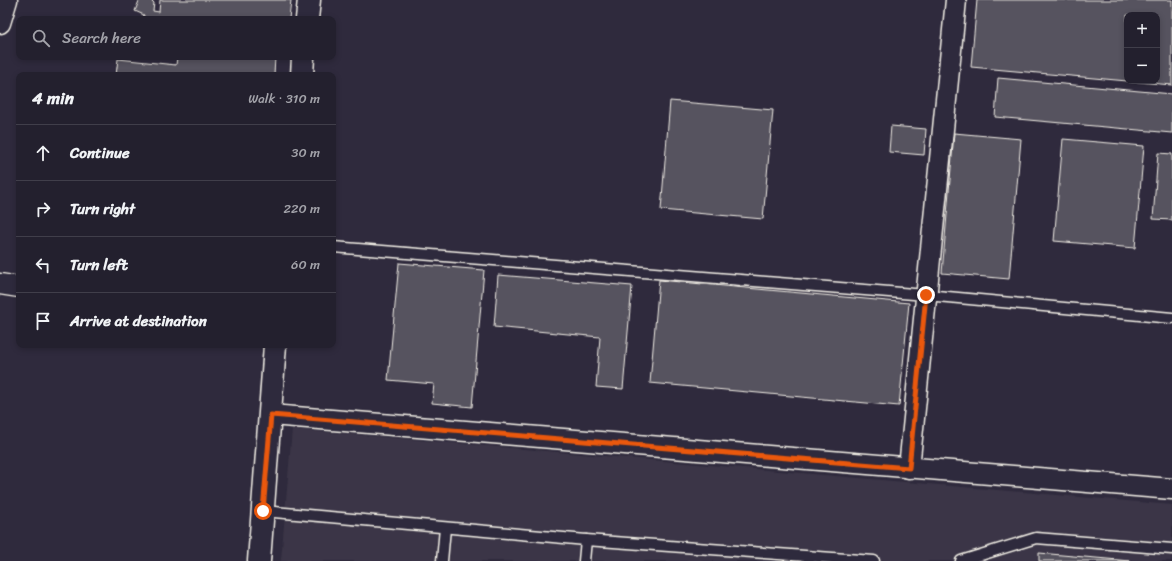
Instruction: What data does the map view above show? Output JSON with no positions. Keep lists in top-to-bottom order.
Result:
{
  "page": {
    "map_buttons": ["+", "−"],
    "search": "Search here",
    "heading": ["4 min", "Walk · 310 m"],
    "list": [
      ["Continue", "30 m"],
      ["Turn right", "220 m"],
      ["Turn left", "60 m"],
      "Arrive at destination"
    ]
  }
}
